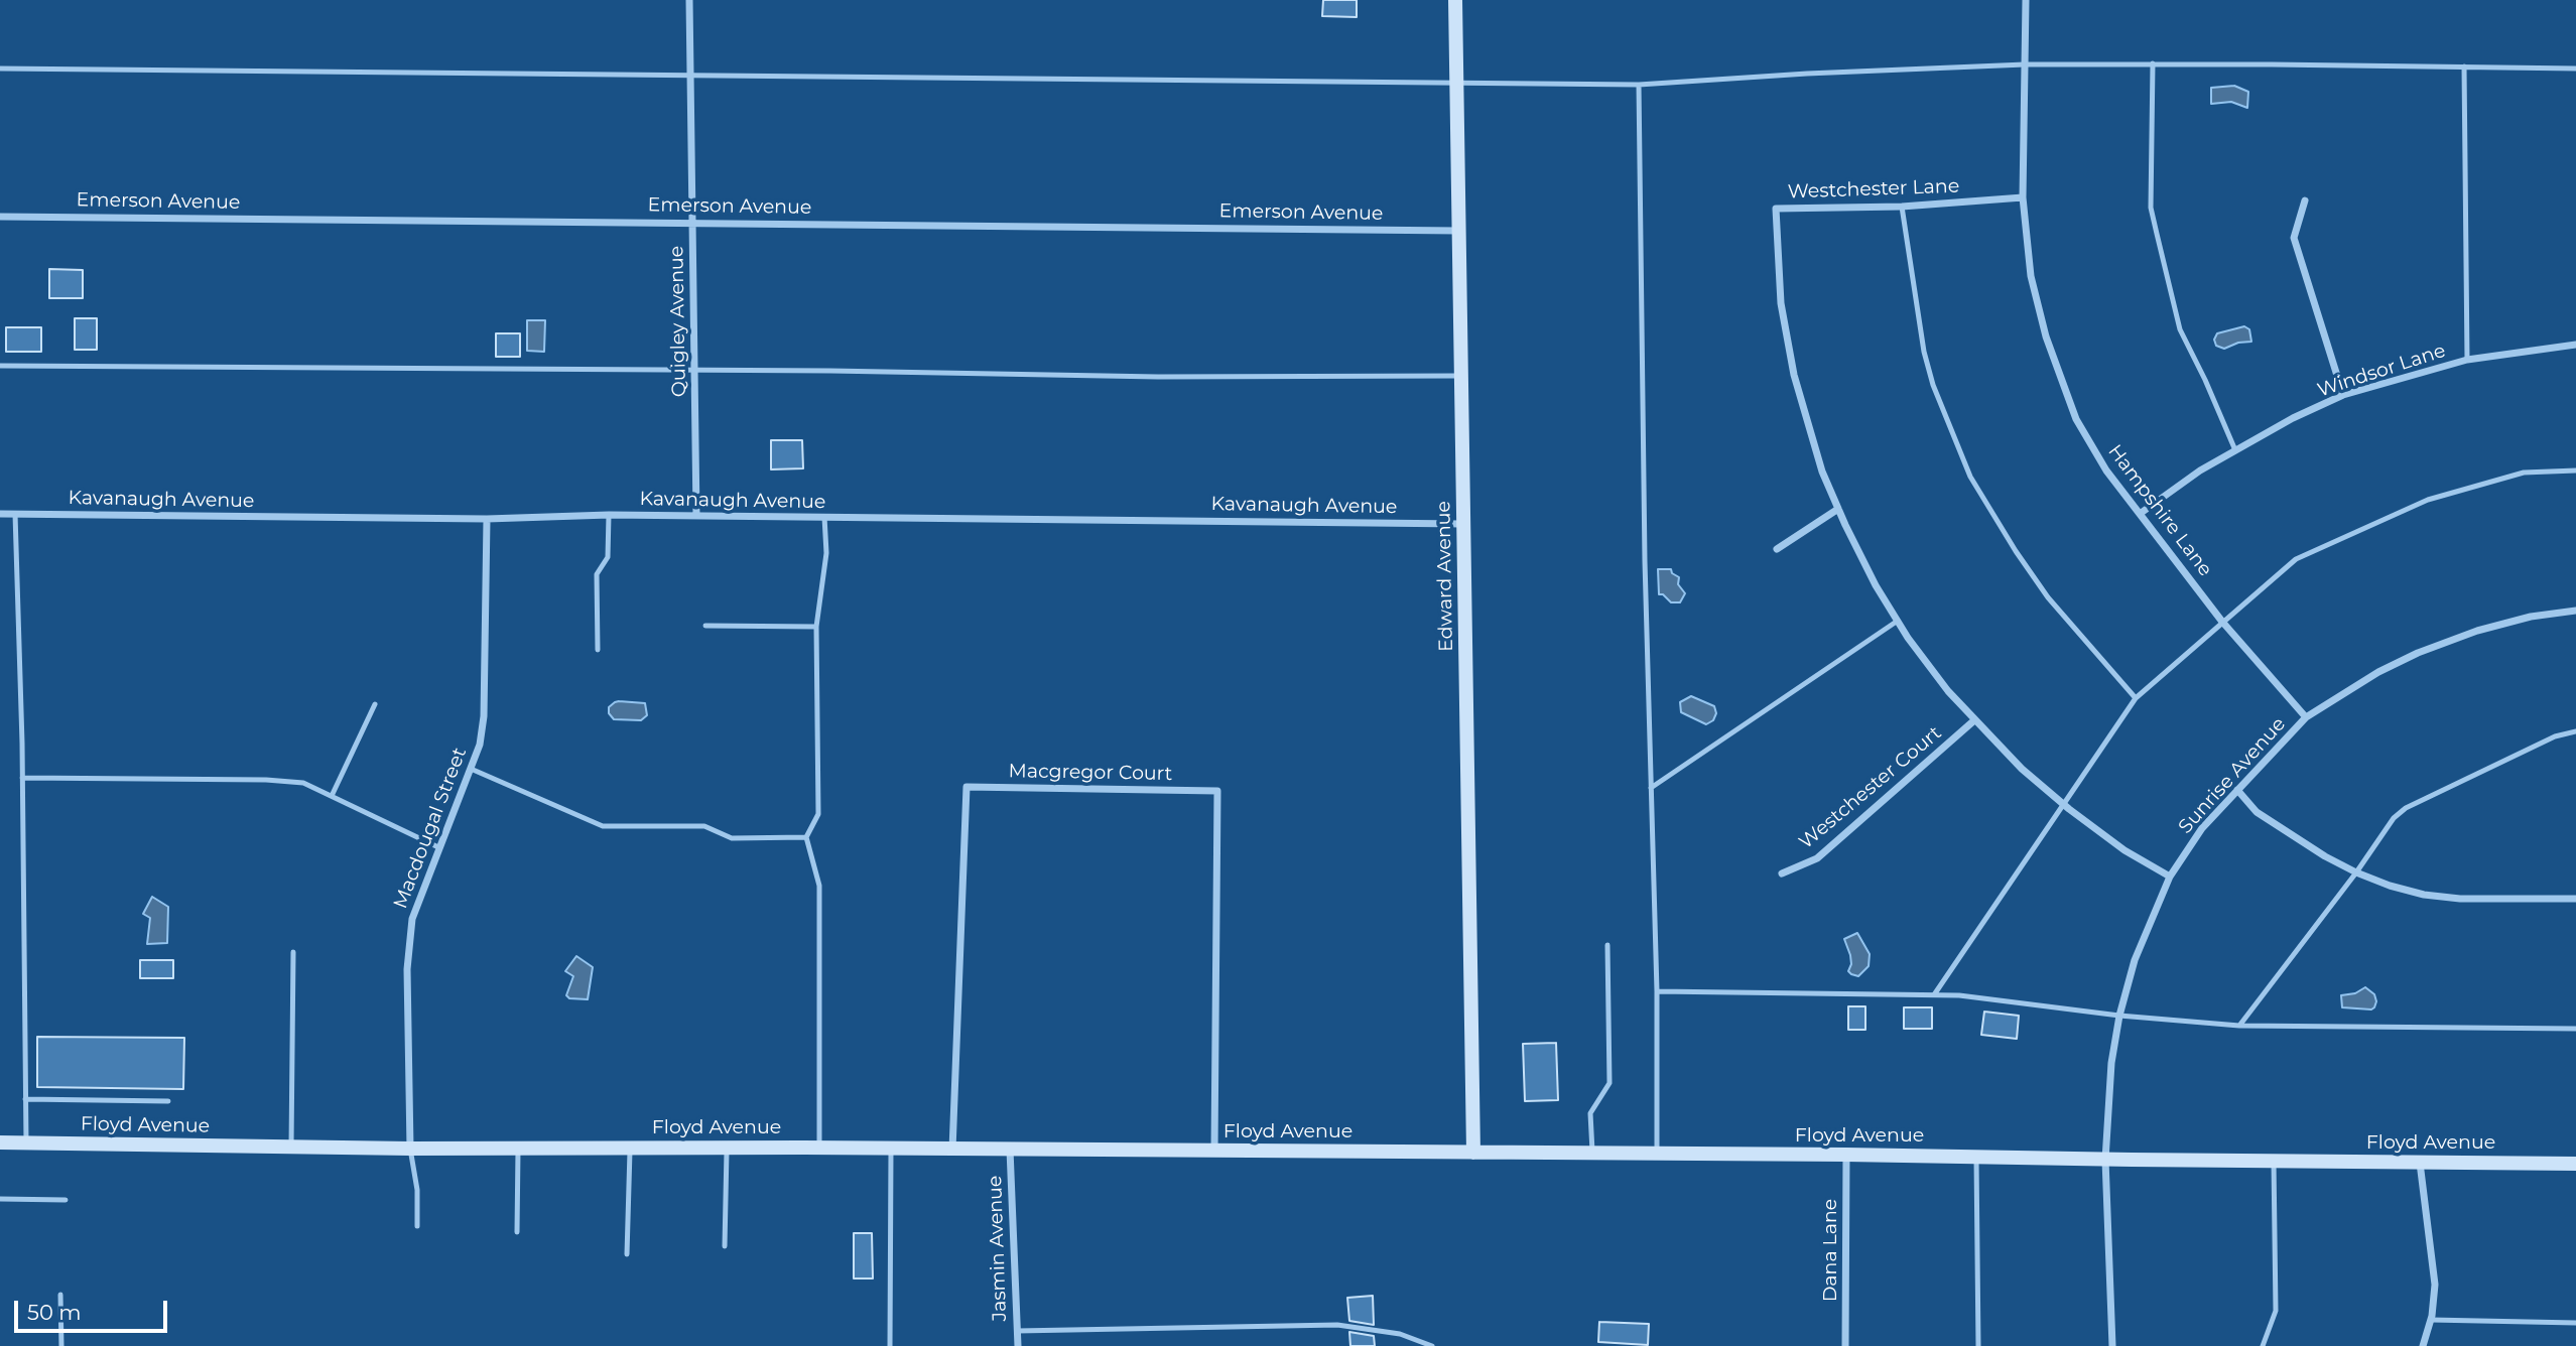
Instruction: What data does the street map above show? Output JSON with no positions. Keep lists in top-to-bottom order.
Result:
{
  "streets": {
    "street": [
      "Westchester Lane",
      "Emerson Avenue",
      "Quigley Avenue",
      "Windsor Lane",
      "Kavanaugh Avenue",
      "Hampshire Lane",
      "Edward Avenue",
      "Macgregor Court",
      "Sunrise Avenue",
      "Westchester Court",
      "Macdougal Street",
      "Floyd Avenue",
      "Jasmin Avenue",
      "Dana Lane"
    ]
  },
  "crossings": [
    ["Westchester Lane", "Hampshire Lane"],
    ["Westchester Lane", "Sunrise Avenue"],
    ["Westchester Lane", "Westchester Court"],
    ["Emerson Avenue", "Quigley Avenue"],
    ["Emerson Avenue", "Edward Avenue"],
    ["Quigley Avenue", "Kavanaugh Avenue"],
    ["Windsor Lane", "Hampshire Lane"],
    ["Kavanaugh Avenue", "Edward Avenue"],
    ["Kavanaugh Avenue", "Macdougal Street"],
    ["Hampshire Lane", "Sunrise Avenue"],
    ["Edward Avenue", "Floyd Avenue"],
    ["Macgregor Court", "Floyd Avenue"],
    ["Sunrise Avenue", "Floyd Avenue"],
    ["Macdougal Street", "Floyd Avenue"],
    ["Floyd Avenue", "Jasmin Avenue"],
    ["Floyd Avenue", "Dana Lane"]
  ],
  "scale_bar": "50 m"
}
